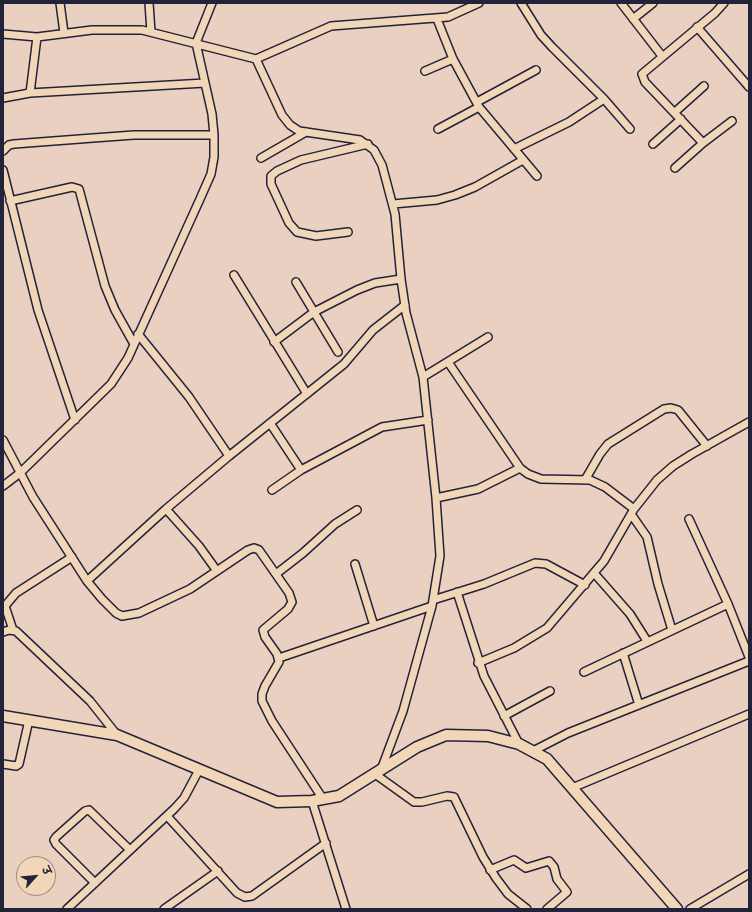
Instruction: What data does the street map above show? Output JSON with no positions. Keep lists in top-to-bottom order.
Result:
{
  "north": "top right"
}
